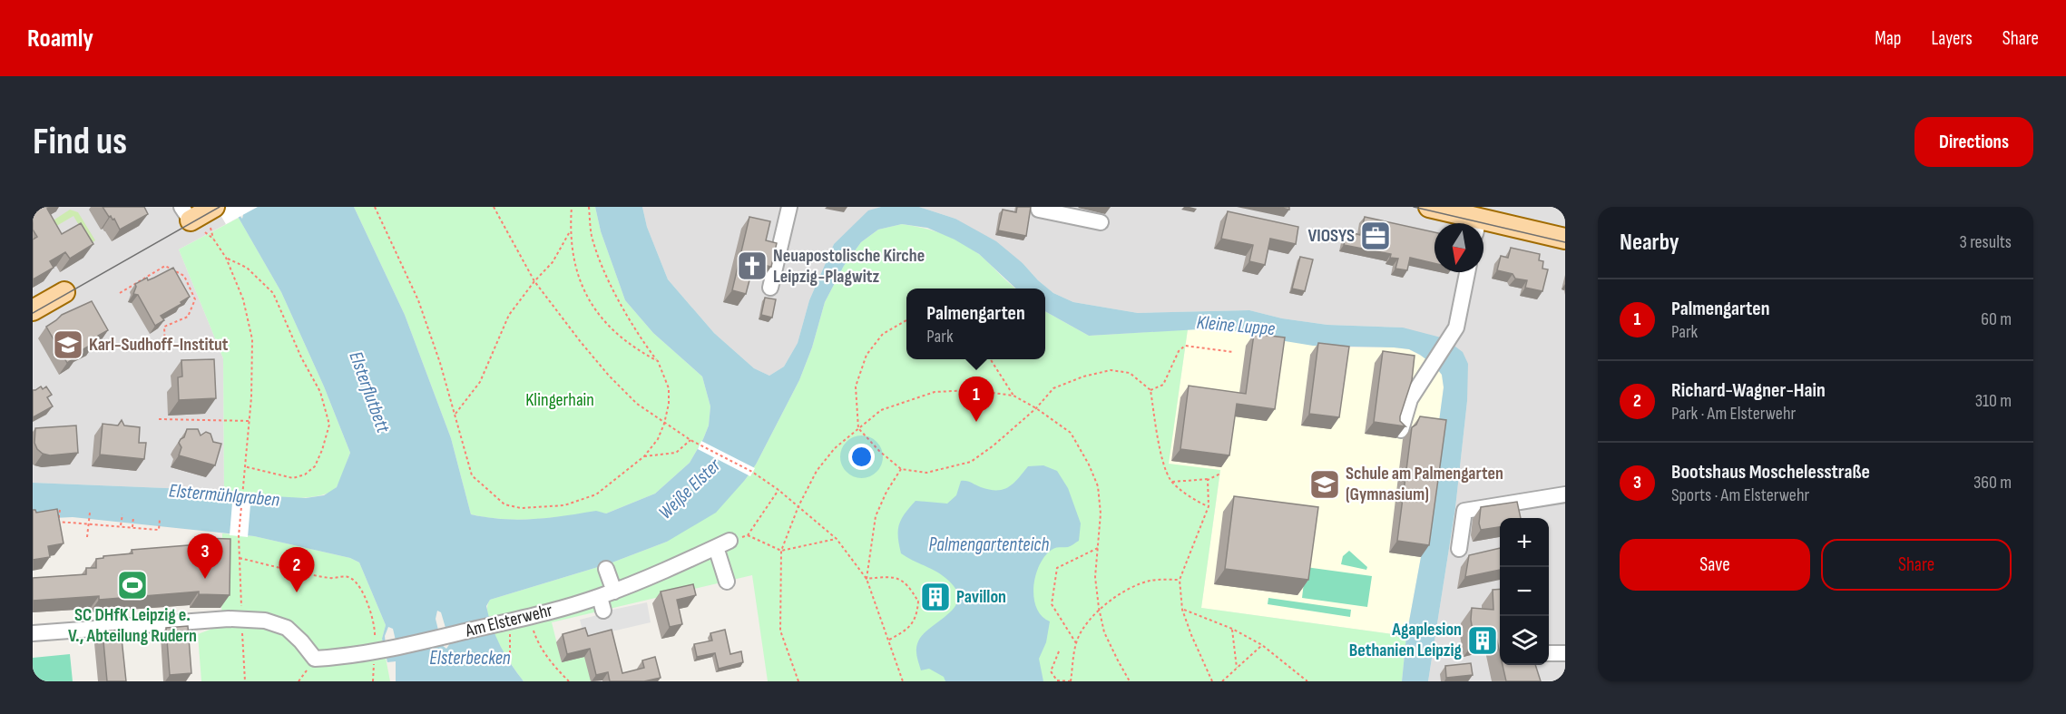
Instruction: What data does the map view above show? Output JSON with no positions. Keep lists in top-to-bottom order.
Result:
{
  "streets": {
    "street": ["Am Elsterwehr"]
  },
  "water": [
    "Kleine Luppe",
    "Elsterflutbett",
    "Weiße Elster",
    "Elstermühlgraben",
    "Palmengartenteich",
    "Elsterbecken"
  ],
  "parks": ["Klingerhain"],
  "places": {
    "office": ["VIOSYS"],
    "church": ["Neuapostolische Kirche Leipzig-Plagwitz"],
    "school or university": ["Karl-Sudhoff-Institut", "Schule am Palmengarten (Gymnasium)"],
    "sports": ["SC DHfK Leipzig e. V., Abteilung Rudern"],
    "building": ["Pavillon", "Agaplesion Bethanien Leipzig"]
  },
  "north": "bottom",
  "page": {
    "header": "Roamly",
    "nav": ["Map", "Layers", "Share"],
    "buttons": [
      "Directions",
      ["Save", "Share"]
    ],
    "title": "Find us",
    "heading": ["Nearby", "3 results"],
    "list": [
      {
        "mark": "1",
        "name": "Palmengarten",
        "note": "Park",
        "value": "60 m"
      },
      {
        "mark": "2",
        "name": "Richard-Wagner-Hain",
        "note": "Park · Am Elsterwehr",
        "value": "310 m"
      },
      {
        "mark": "3",
        "name": "Bootshaus Moschelesstraße",
        "note": "Sports · Am Elsterwehr",
        "value": "360 m"
      }
    ],
    "popup": ["Palmengarten", "Park"],
    "pins": ["1", "3", "2"],
    "map_buttons": ["+", "−"]
  }
}
